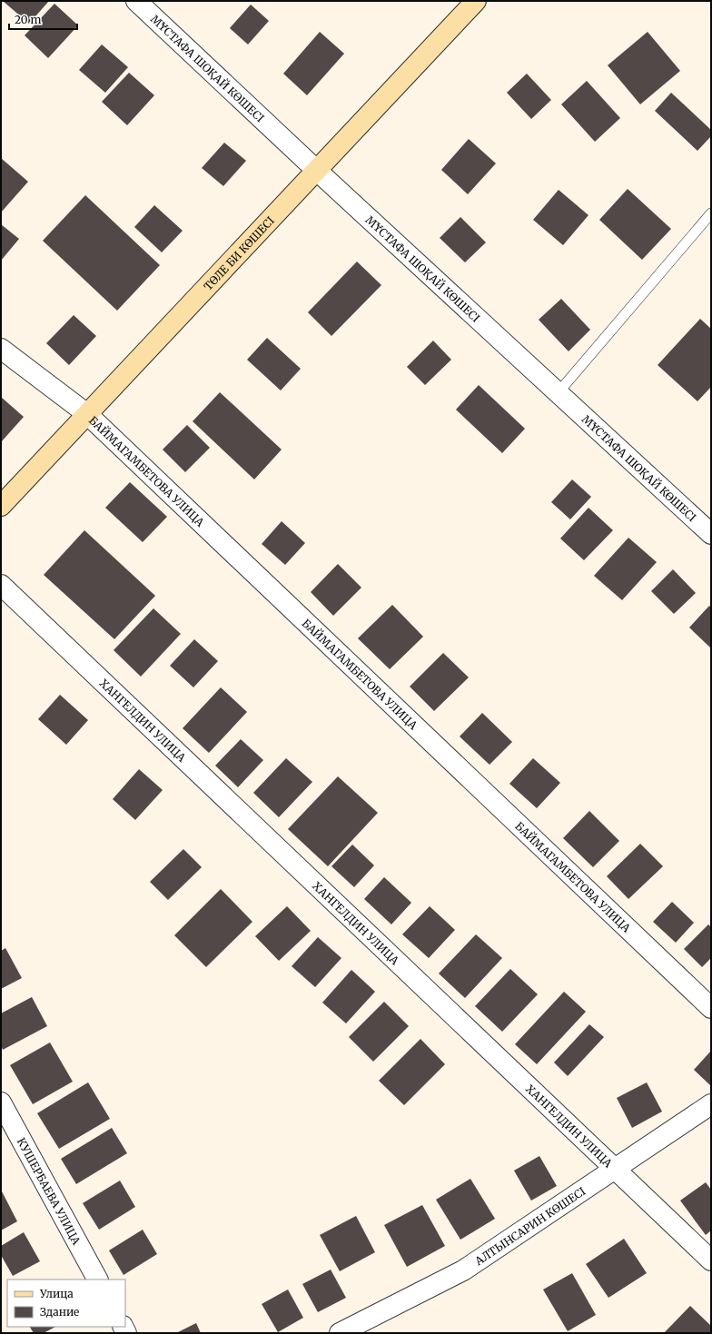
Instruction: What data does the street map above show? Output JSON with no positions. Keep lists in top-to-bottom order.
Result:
{
  "streets": {
    "street": [
      "МҰСТАФА ШОҚАЙ КӨШЕСІ",
      "ТӨЛЕ БИ КӨШЕСІ",
      "БАЙМАГАМБЕТОВА УЛИЦА",
      "ХАНГЕЛДИН УЛИЦА",
      "КУШЕРБАЕВА УЛИЦА",
      "АЛТЫНСАРИН КӨШЕСІ"
    ]
  },
  "crossings": [
    ["МҰСТАФА ШОҚАЙ КӨШЕСІ", "ТӨЛЕ БИ КӨШЕСІ"],
    ["ТӨЛЕ БИ КӨШЕСІ", "БАЙМАГАМБЕТОВА УЛИЦА"],
    ["ХАНГЕЛДИН УЛИЦА", "АЛТЫНСАРИН КӨШЕСІ"]
  ],
  "legend": ["Улица", "Здание"],
  "scale_bar": "20 m"
}
